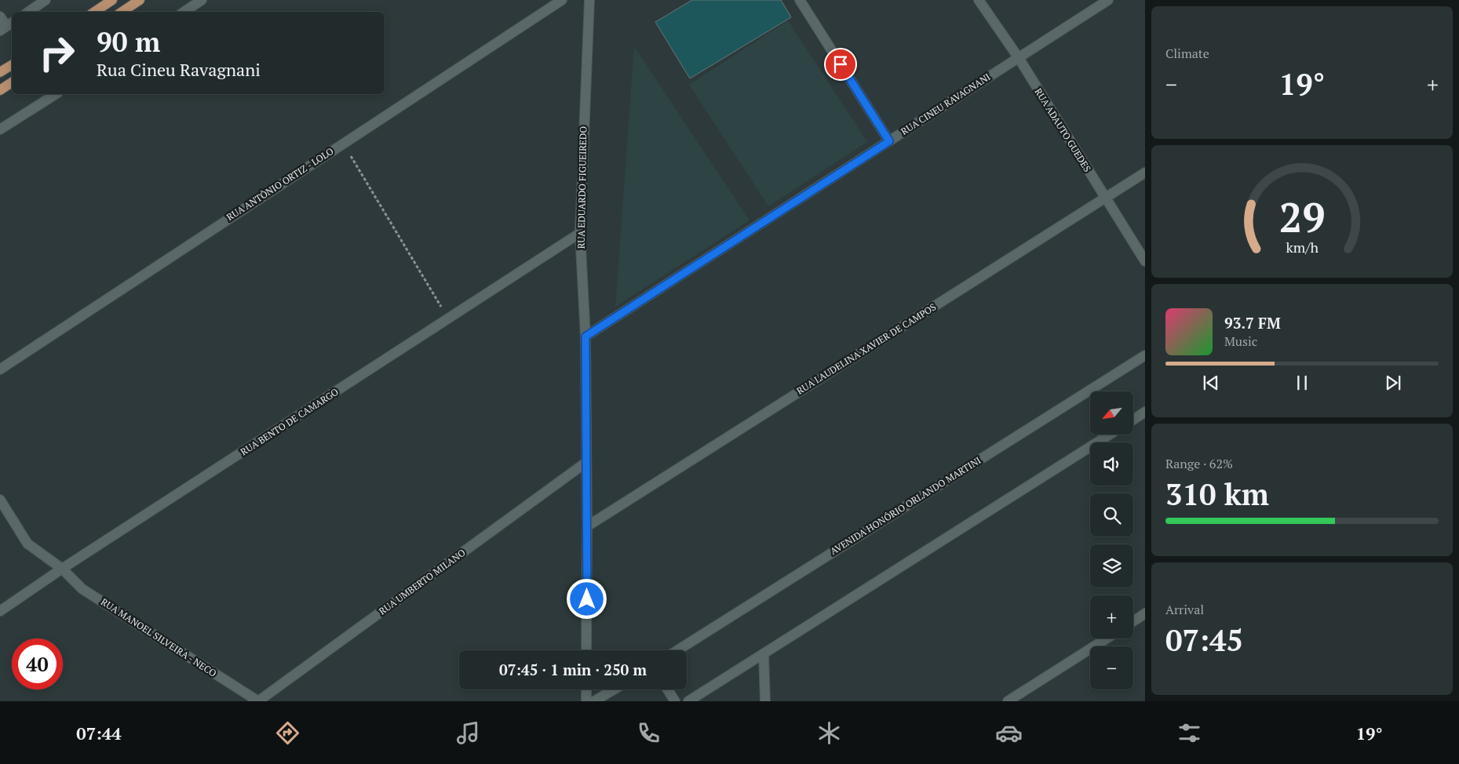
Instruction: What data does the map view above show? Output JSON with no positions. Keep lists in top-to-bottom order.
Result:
{
  "streets": {
    "street": [
      "RUA CINEU RAVAGNANI",
      "RUA ADAUTO GUEDES",
      "RUA ANTÔNIO ORTIZ - LOLO",
      "RUA EDUARDO FIGUEIREDO",
      "RUA LAUDELINA XAVIER DE CAMPOS",
      "RUA BENTO DE CAMARGO",
      "AVENIDA HONÓRIO ORLANDO MARTINI",
      "RUA UMBERTO MILANO",
      "RUA MANOEL SILVEIRA - NECO"
    ]
  },
  "crossings": [
    ["RUA CINEU RAVAGNANI", "RUA ADAUTO GUEDES"],
    ["RUA CINEU RAVAGNANI", "RUA EDUARDO FIGUEIREDO"],
    ["RUA ADAUTO GUEDES", "RUA LAUDELINA XAVIER DE CAMPOS"],
    ["RUA EDUARDO FIGUEIREDO", "RUA LAUDELINA XAVIER DE CAMPOS"],
    ["RUA EDUARDO FIGUEIREDO", "RUA BENTO DE CAMARGO"],
    ["RUA EDUARDO FIGUEIREDO", "RUA UMBERTO MILANO"],
    ["RUA BENTO DE CAMARGO", "RUA MANOEL SILVEIRA - NECO"],
    ["RUA UMBERTO MILANO", "RUA MANOEL SILVEIRA - NECO"]
  ],
  "north": "bottom left",
  "page": {
    "tile": [
      "Climate",
      ["Range · 62%", "310 km"],
      ["Arrival", "07:45"]
    ],
    "turn": ["90 m", "Rua Cineu Ravagnani"],
    "heat": ["−", "19°", "+"],
    "song": ["93.7 FM", "Music"],
    "map_buttons": ["+", "−"],
    "limit": "40",
    "trip": "07:45 · 1 min · 250 m",
    "tabs": ["07:44", "19°"],
    "gauge": ["29", "km/h"]
  }
}
